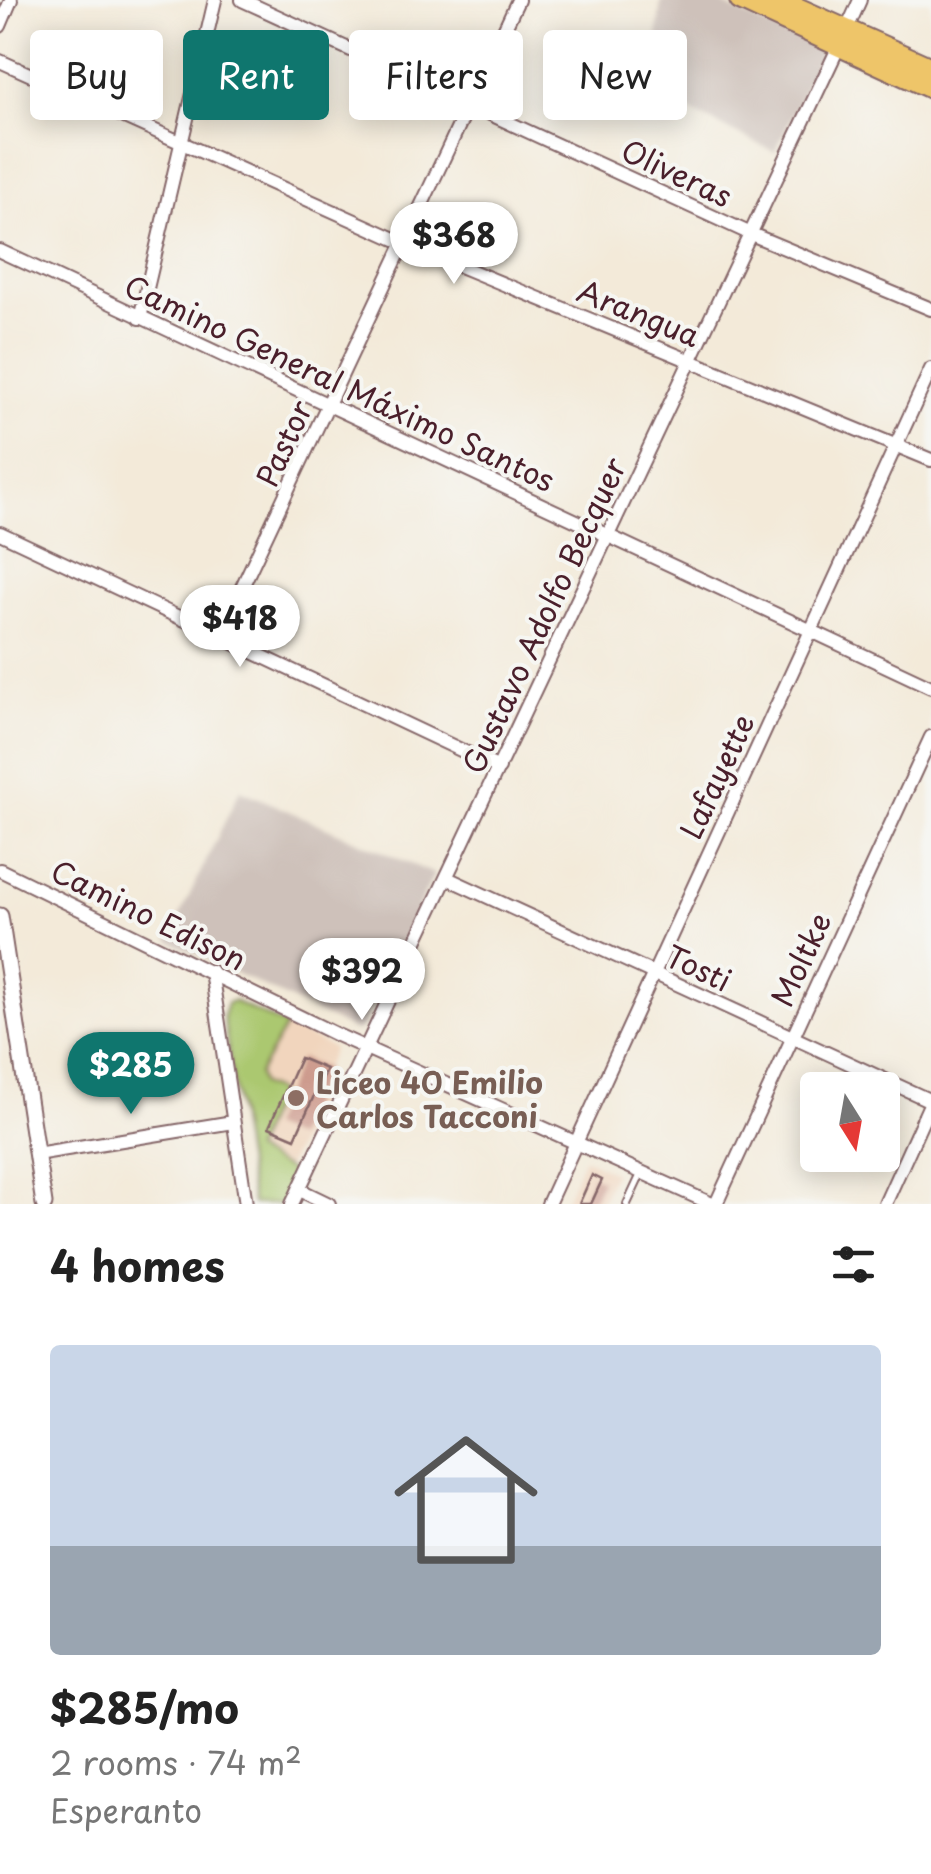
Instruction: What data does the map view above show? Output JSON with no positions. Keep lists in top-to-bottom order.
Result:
{
  "streets": {
    "street": [
      "Oliveras",
      "Arangua",
      "Camino General Máximo Santos",
      "Pastor",
      "Gustavo Adolfo Becquer",
      "Lafayette",
      "Camino Edison",
      "Moltke",
      "Tosti"
    ]
  },
  "crossings": [
    ["Oliveras", "Gustavo Adolfo Becquer"],
    ["Arangua", "Pastor"],
    ["Arangua", "Gustavo Adolfo Becquer"],
    ["Arangua", "Lafayette"],
    ["Camino General Máximo Santos", "Pastor"],
    ["Camino General Máximo Santos", "Gustavo Adolfo Becquer"],
    ["Camino General Máximo Santos", "Lafayette"],
    ["Gustavo Adolfo Becquer", "Camino Edison"],
    ["Gustavo Adolfo Becquer", "Tosti"],
    ["Lafayette", "Camino Edison"],
    ["Lafayette", "Tosti"],
    ["Camino Edison", "Moltke"],
    ["Moltke", "Tosti"]
  ],
  "places": ["Liceo 40 Emilio Carlos Tacconi"],
  "north": "bottom",
  "page": {
    "chip": [
      "Buy",
      "Rent",
      "Filters",
      "New"
    ],
    "price": [
      "$368",
      "$418",
      "$392",
      "$285"
    ],
    "heading": "4 homes",
    "list": [
      {
        "name": "$285/mo",
        "note": "2 rooms · 74 m² · Esperanto"
      }
    ]
  }
}
